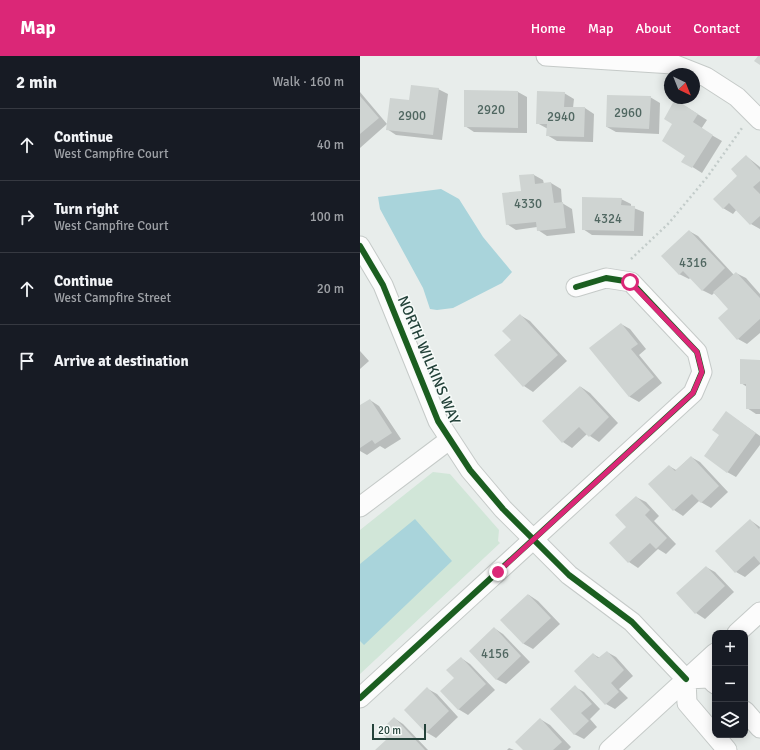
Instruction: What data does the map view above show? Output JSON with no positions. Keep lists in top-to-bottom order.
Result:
{
  "streets": {
    "street": ["NORTH WILKINS WAY"]
  },
  "house_numbers": [
    "2920",
    "2960",
    "2900",
    "2940",
    "4330",
    "4324",
    "4316",
    "4156"
  ],
  "scale_bar": "20 m",
  "north": "bottom right",
  "page": {
    "header": "Map",
    "nav": [
      "Home",
      "Map",
      "About",
      "Contact"
    ],
    "heading": ["2 min", "Walk · 160 m"],
    "list": [
      ["Continue", "West Campfire Court", "40 m"],
      ["Turn right", "West Campfire Court", "100 m"],
      ["Continue", "West Campfire Street", "20 m"],
      "Arrive at destination"
    ],
    "map_buttons": ["+", "−"],
    "scale": "20 m"
  }
}
